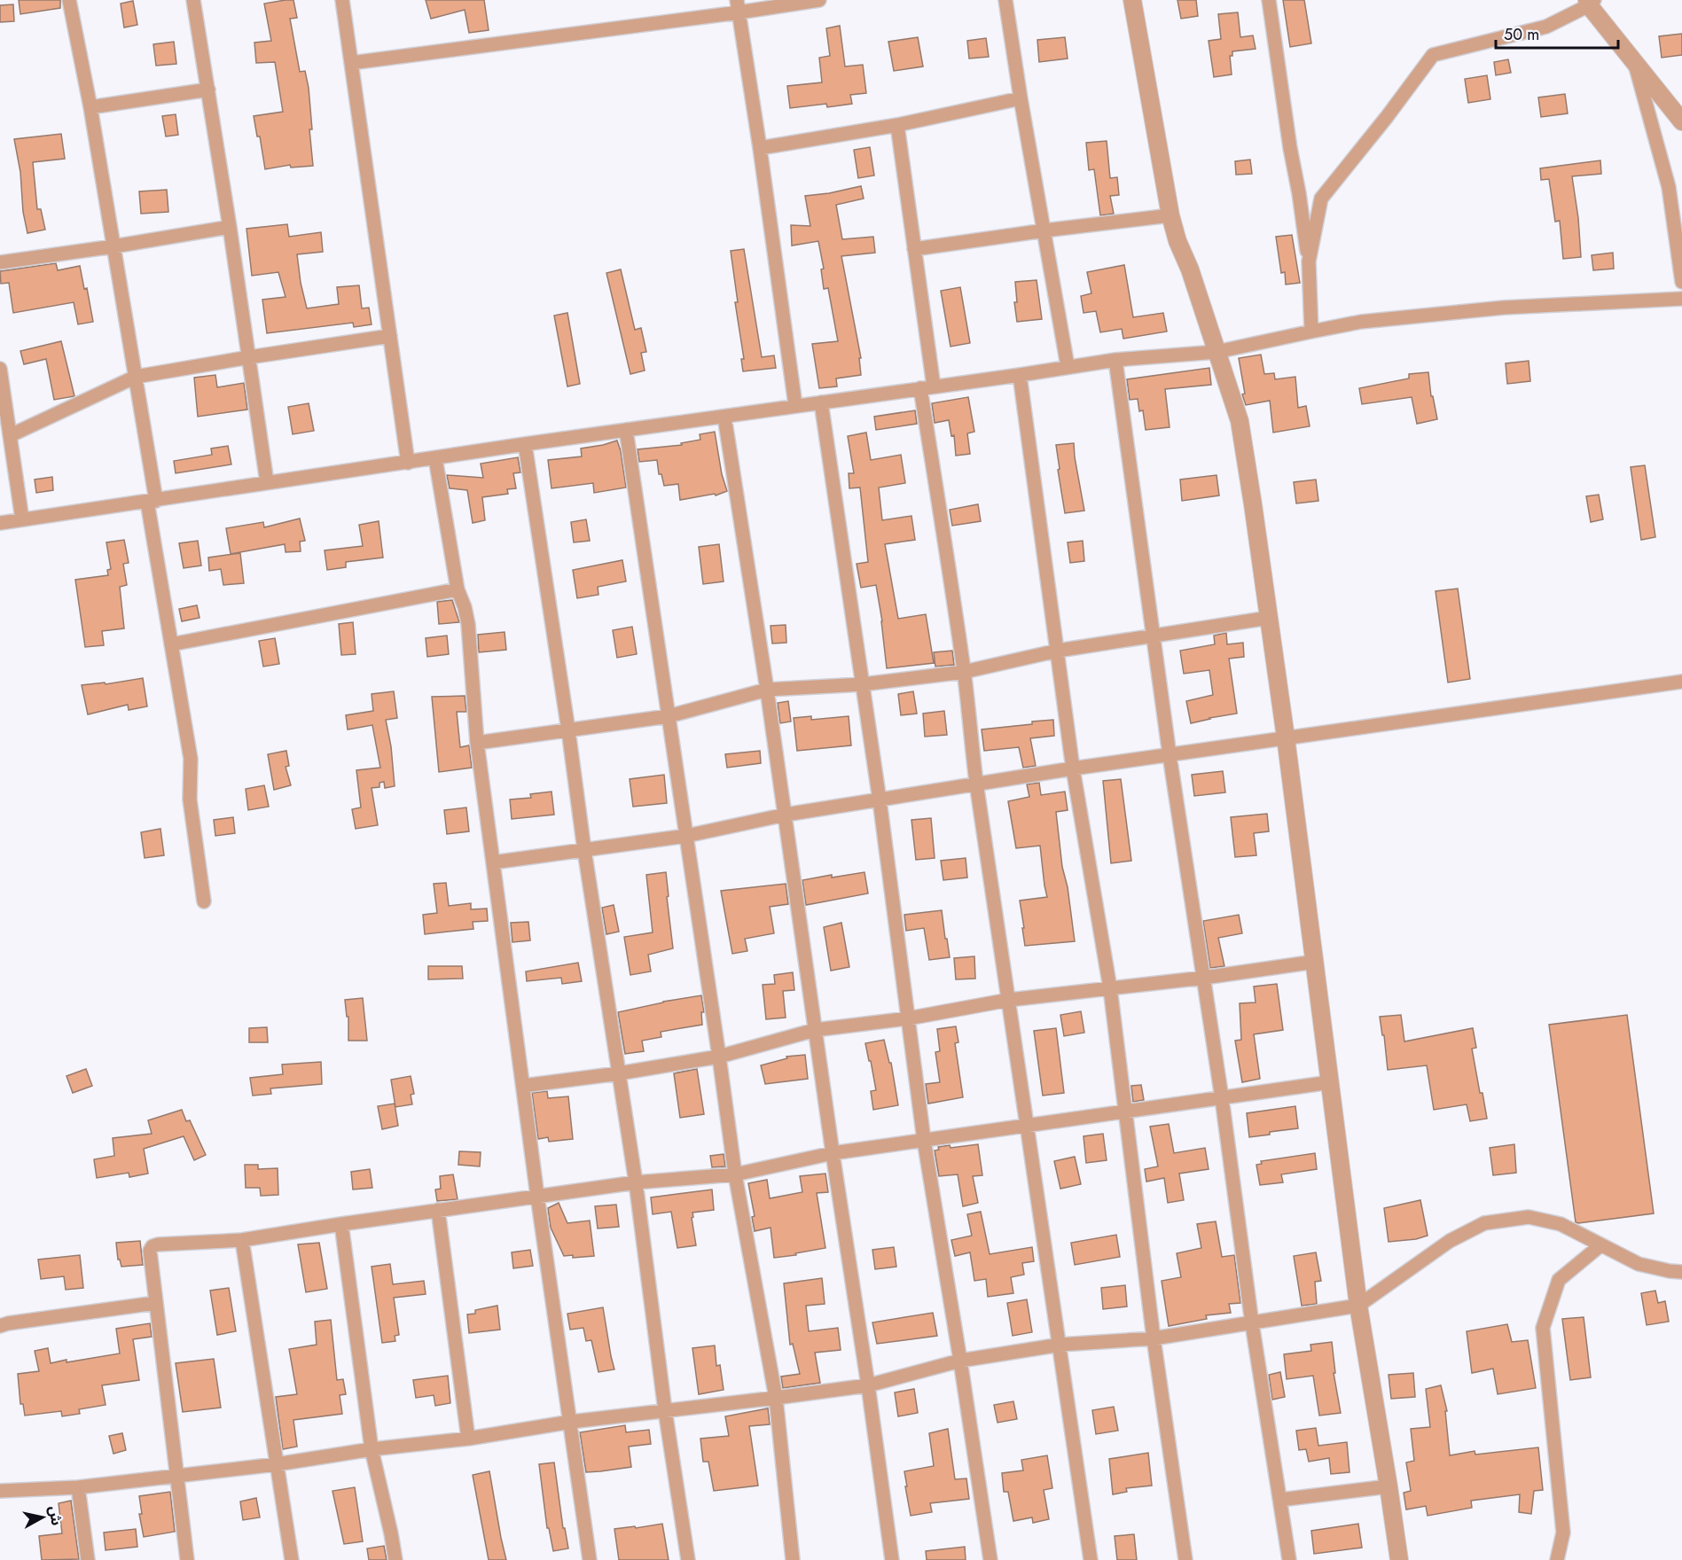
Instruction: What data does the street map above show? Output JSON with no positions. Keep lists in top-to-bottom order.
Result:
{
  "scale_bar": "50 m",
  "north": "right"
}
